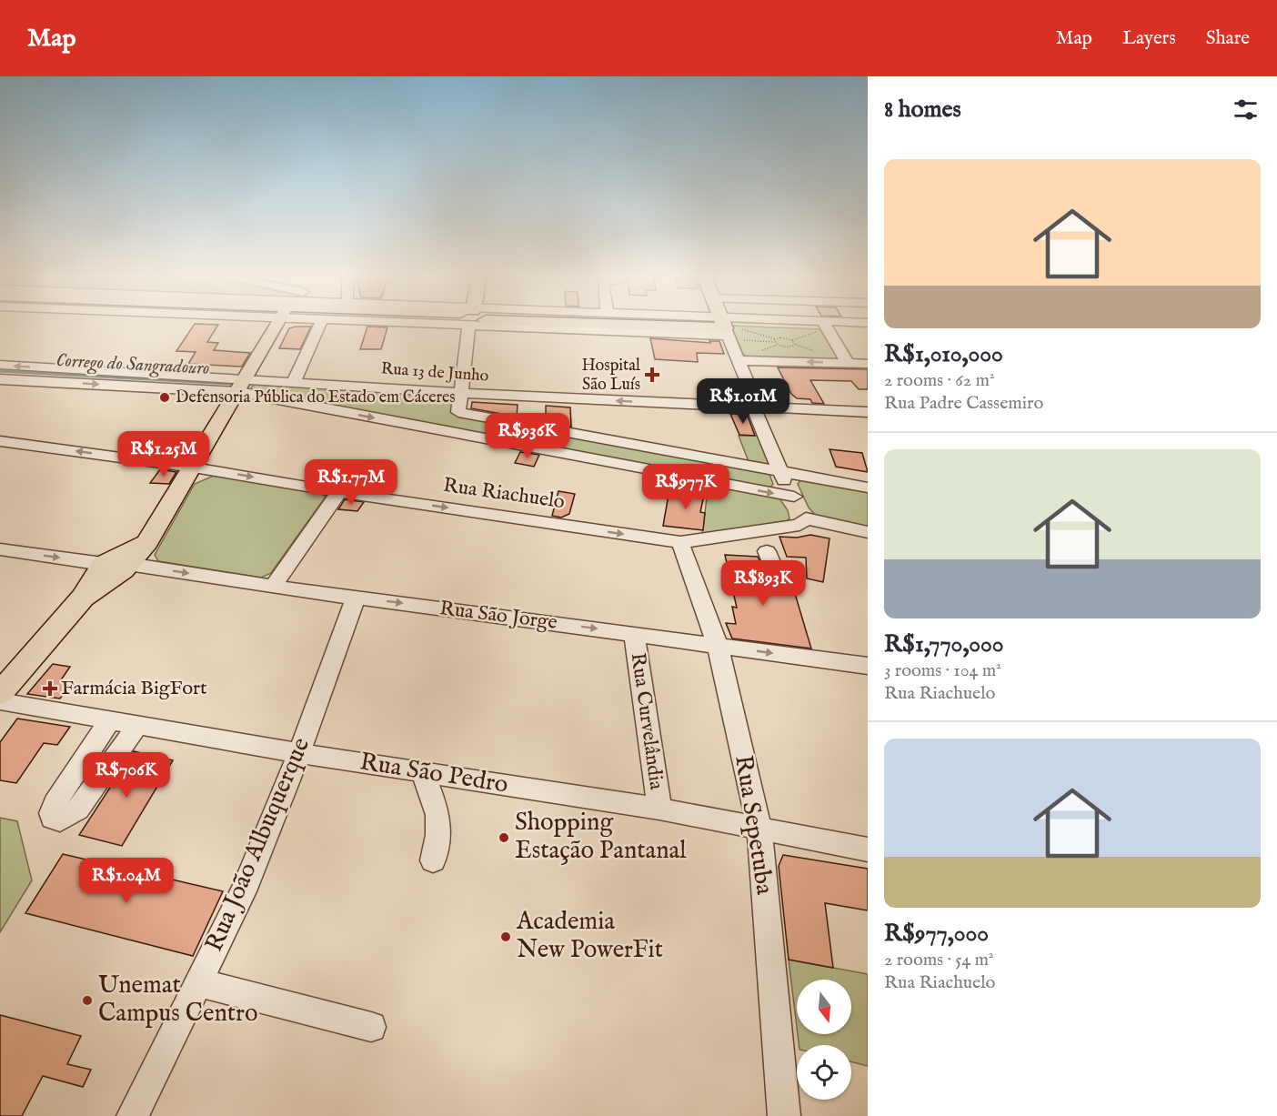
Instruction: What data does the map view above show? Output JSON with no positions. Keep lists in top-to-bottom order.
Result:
{
  "streets": {
    "street": [
      "Rua 13 de Junho",
      "Rua Riachuelo",
      "Rua São Jorge",
      "Rua Curvelândia",
      "Rua São Pedro",
      "Rua Sepetuba",
      "Rua João Albuquerque"
    ]
  },
  "crossings": [
    ["Rua Riachuelo", "Rua Sepetuba"],
    ["Rua São Jorge", "Rua Curvelândia"],
    ["Rua São Jorge", "Rua Sepetuba"],
    ["Rua São Jorge", "Rua João Albuquerque"],
    ["Rua Curvelândia", "Rua São Pedro"],
    ["Rua São Pedro", "Rua Sepetuba"],
    ["Rua São Pedro", "Rua João Albuquerque"]
  ],
  "one_way": ["Rua São Jorge"],
  "water": ["Corrego do Sangradouro"],
  "places": {
    "health": ["Hospital São Luís", "Farmácia BigFort"],
    "other": [
      "Defensoria Pública do Estado em Cáceres",
      "Shopping Estação Pantanal",
      "Academia New PowerFit",
      "Unemat Campus Centro"
    ]
  },
  "north": "bottom",
  "page": {
    "header": "Map",
    "nav": ["Map", "Layers", "Share"],
    "heading": "8 homes",
    "list": [
      {
        "name": "R$1,010,000",
        "note": "2 rooms · 62 m² · Rua Padre Cassemiro"
      },
      {
        "name": "R$1,770,000",
        "note": "3 rooms · 104 m² · Rua Riachuelo"
      },
      {
        "name": "R$977,000",
        "note": "2 rooms · 54 m² · Rua Riachuelo"
      }
    ],
    "price": [
      "R$1.01M",
      "R$936K",
      "R$1.25M",
      "R$1.77M",
      "R$977K",
      "R$893K",
      "R$706K",
      "R$1.04M"
    ]
  }
}
